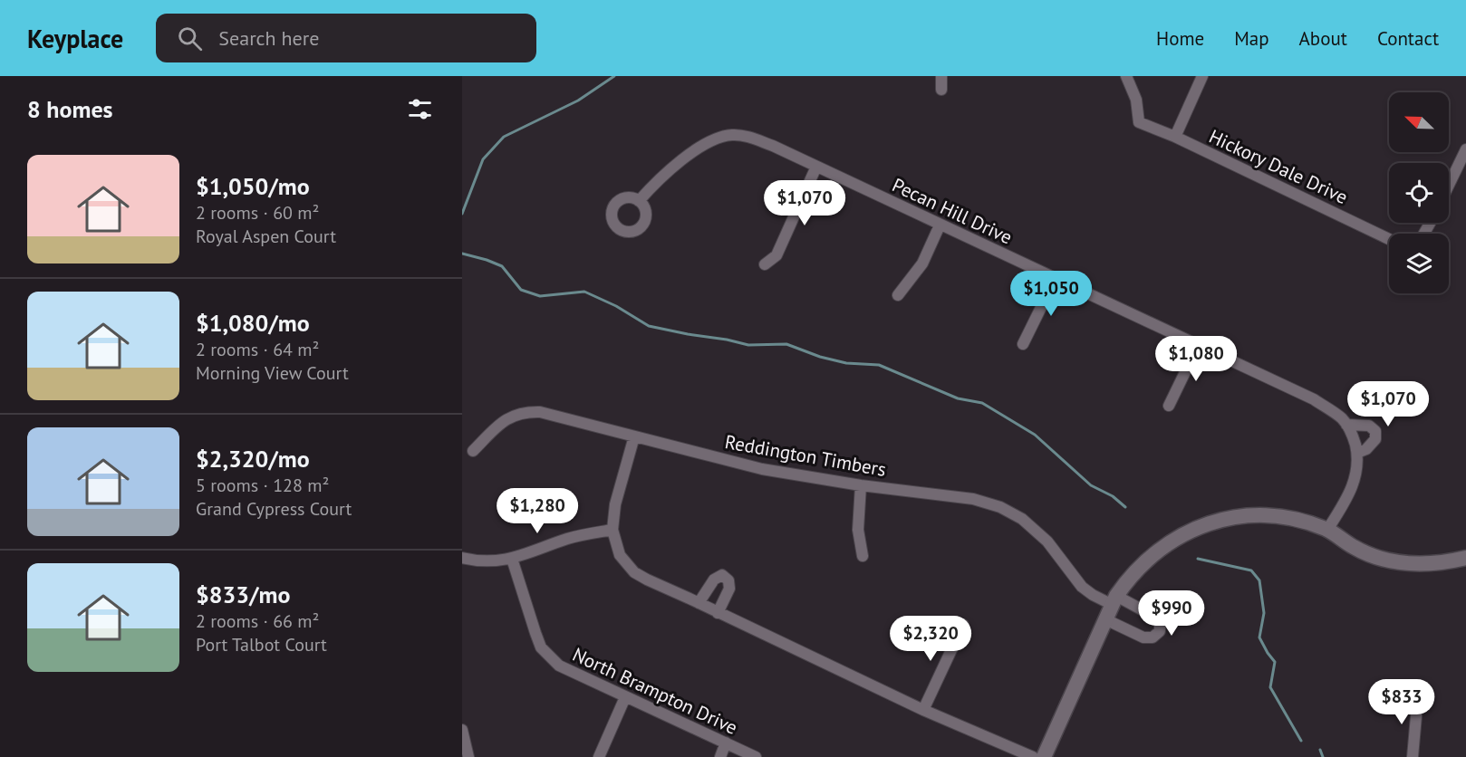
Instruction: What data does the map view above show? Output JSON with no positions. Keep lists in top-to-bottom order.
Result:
{
  "streets": {
    "street": [
      "Hickory Dale Drive",
      "Pecan Hill Drive",
      "Reddington Timbers",
      "North Brampton Drive"
    ]
  },
  "north": "top left",
  "page": {
    "header": "Keyplace",
    "search": "Search here",
    "nav": [
      "Home",
      "Map",
      "About",
      "Contact"
    ],
    "heading": "8 homes",
    "list": [
      {
        "name": "$1,050/mo",
        "note": "2 rooms · 60 m² · Royal Aspen Court"
      },
      {
        "name": "$1,080/mo",
        "note": "2 rooms · 64 m² · Morning View Court"
      },
      {
        "name": "$2,320/mo",
        "note": "5 rooms · 128 m² · Grand Cypress Court"
      },
      {
        "name": "$833/mo",
        "note": "2 rooms · 66 m² · Port Talbot Court"
      }
    ],
    "price": [
      "$1,070",
      "$1,050",
      "$1,080",
      "$1,070",
      "$1,280",
      "$990",
      "$2,320",
      "$833"
    ]
  }
}
